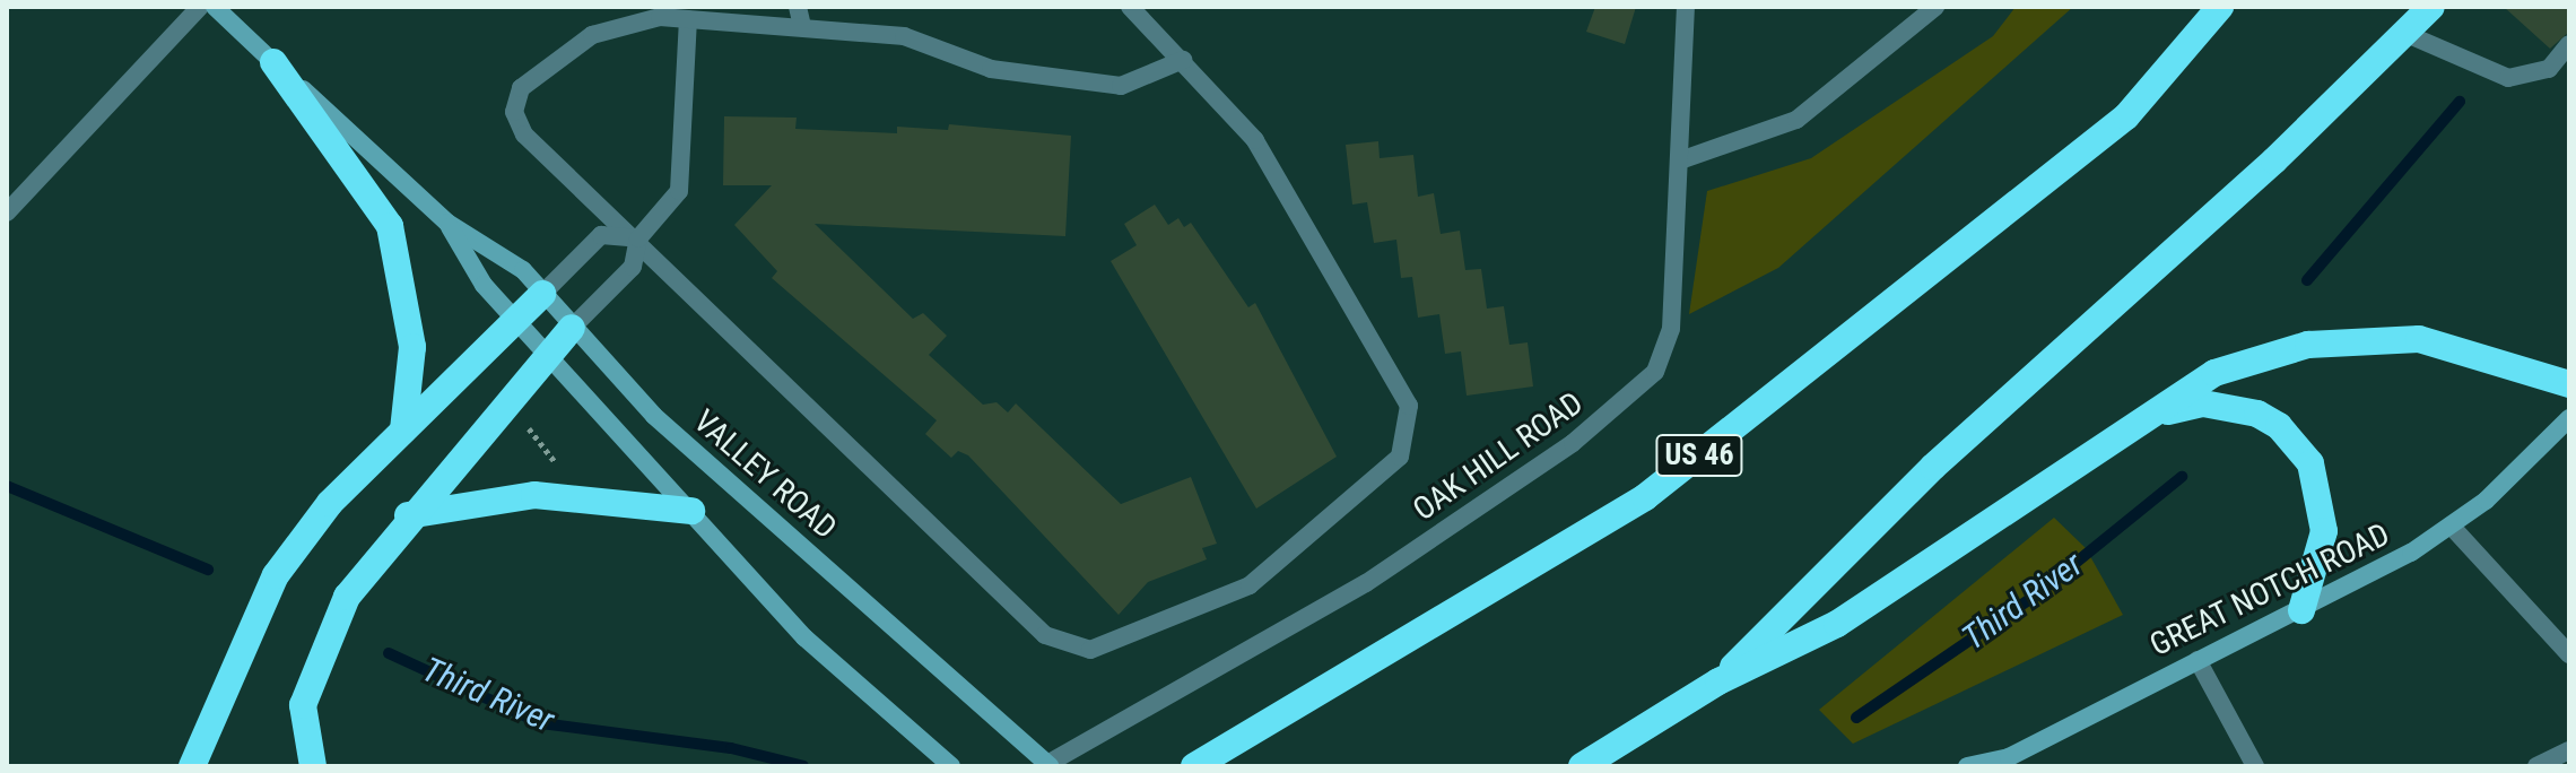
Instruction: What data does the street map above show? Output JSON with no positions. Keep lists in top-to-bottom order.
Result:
{
  "streets": {
    "highway": ["US 46"],
    "main road": ["VALLEY ROAD", "GREAT NOTCH ROAD"],
    "street": ["OAK HILL ROAD"]
  },
  "crossings": [
    ["OAK HILL ROAD", "VALLEY ROAD"]
  ],
  "water": ["Third River"]
}
